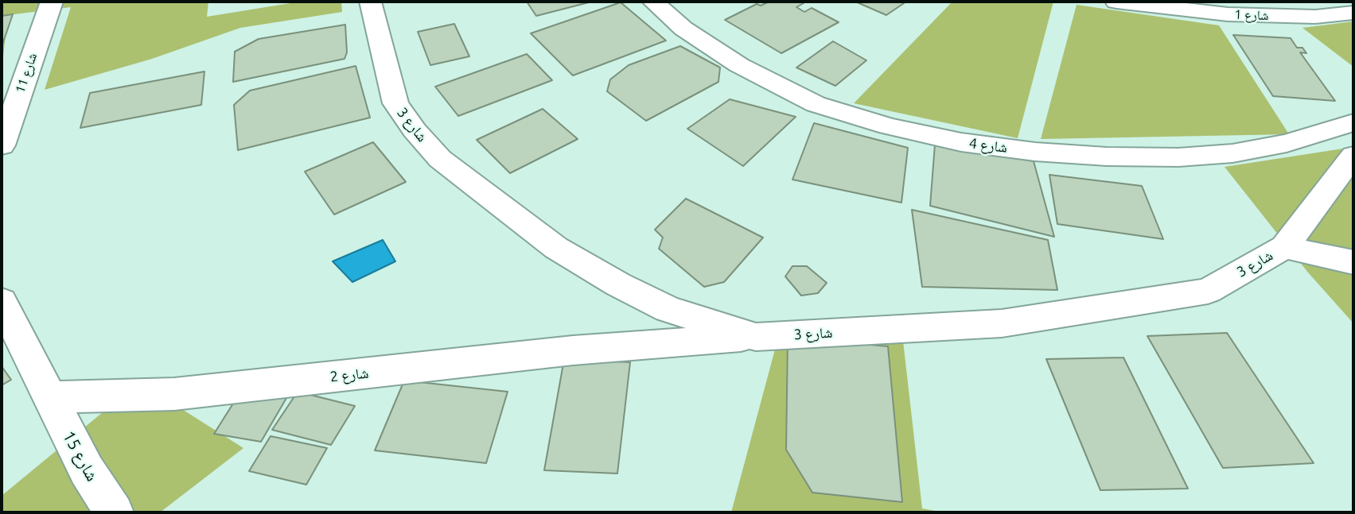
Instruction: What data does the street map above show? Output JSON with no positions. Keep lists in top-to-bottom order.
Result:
{
  "streets": {
    "street": [
      "شارع 1",
      "شارع 11",
      "شارع 3",
      "شارع 4",
      "شارع 2",
      "شارع 15"
    ]
  },
  "crossings": [
    ["شارع 3", "شارع 2"],
    ["شارع 2", "شارع 15"]
  ]
}
